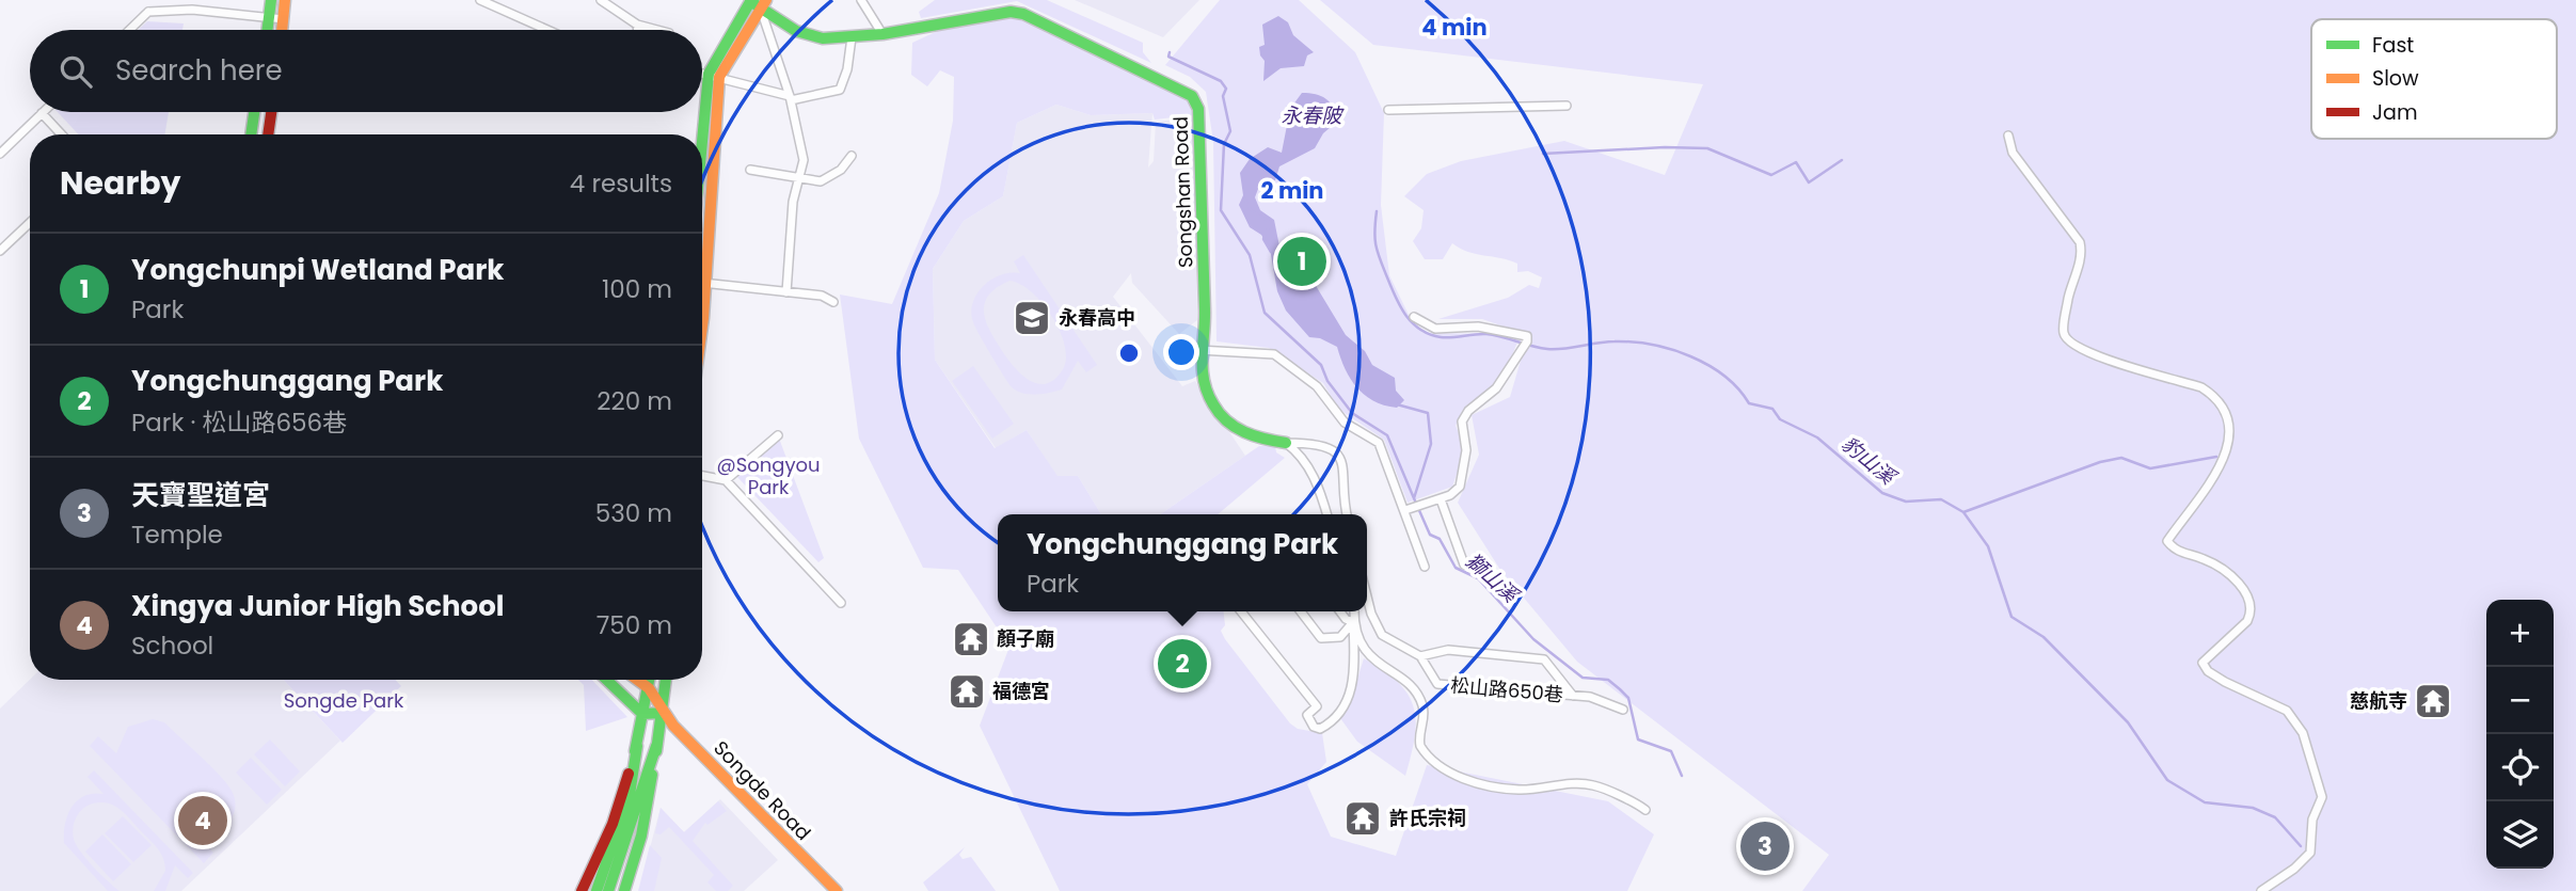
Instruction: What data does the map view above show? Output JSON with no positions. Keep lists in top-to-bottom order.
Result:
{
  "streets": {
    "main road": ["Songshan Road", "Songde Road"],
    "street": ["松山路650巷"]
  },
  "water": ["永春陂", "豹山溪", "獅山溪"],
  "parks": ["@Songyou Park", "Songde Park"],
  "places": {
    "school or university": ["永春高中"],
    "temple": [
      "顏子廟",
      "福德宮",
      "慈航寺",
      "許氏宗祠"
    ]
  },
  "legend": ["Fast", "Slow", "Jam"],
  "page": {
    "search": "Search here",
    "heading": ["Nearby", "4 results"],
    "list": [
      {
        "mark": "1",
        "name": "Yongchunpi Wetland Park",
        "note": "Park",
        "value": "100 m"
      },
      {
        "mark": "2",
        "name": "Yongchunggang Park",
        "note": "Park · 松山路656巷",
        "value": "220 m"
      },
      {
        "mark": "3",
        "name": "天寶聖道宮",
        "note": "Temple",
        "value": "530 m"
      },
      {
        "mark": "4",
        "name": "Xingya Junior High School",
        "note": "School",
        "value": "750 m"
      }
    ],
    "pins": [
      "1",
      "2",
      "4",
      "3"
    ],
    "popup": ["Yongchunggang Park", "Park"],
    "map_buttons": ["+", "−"]
  },
  "rings": ["4 min", "2 min"]
}
